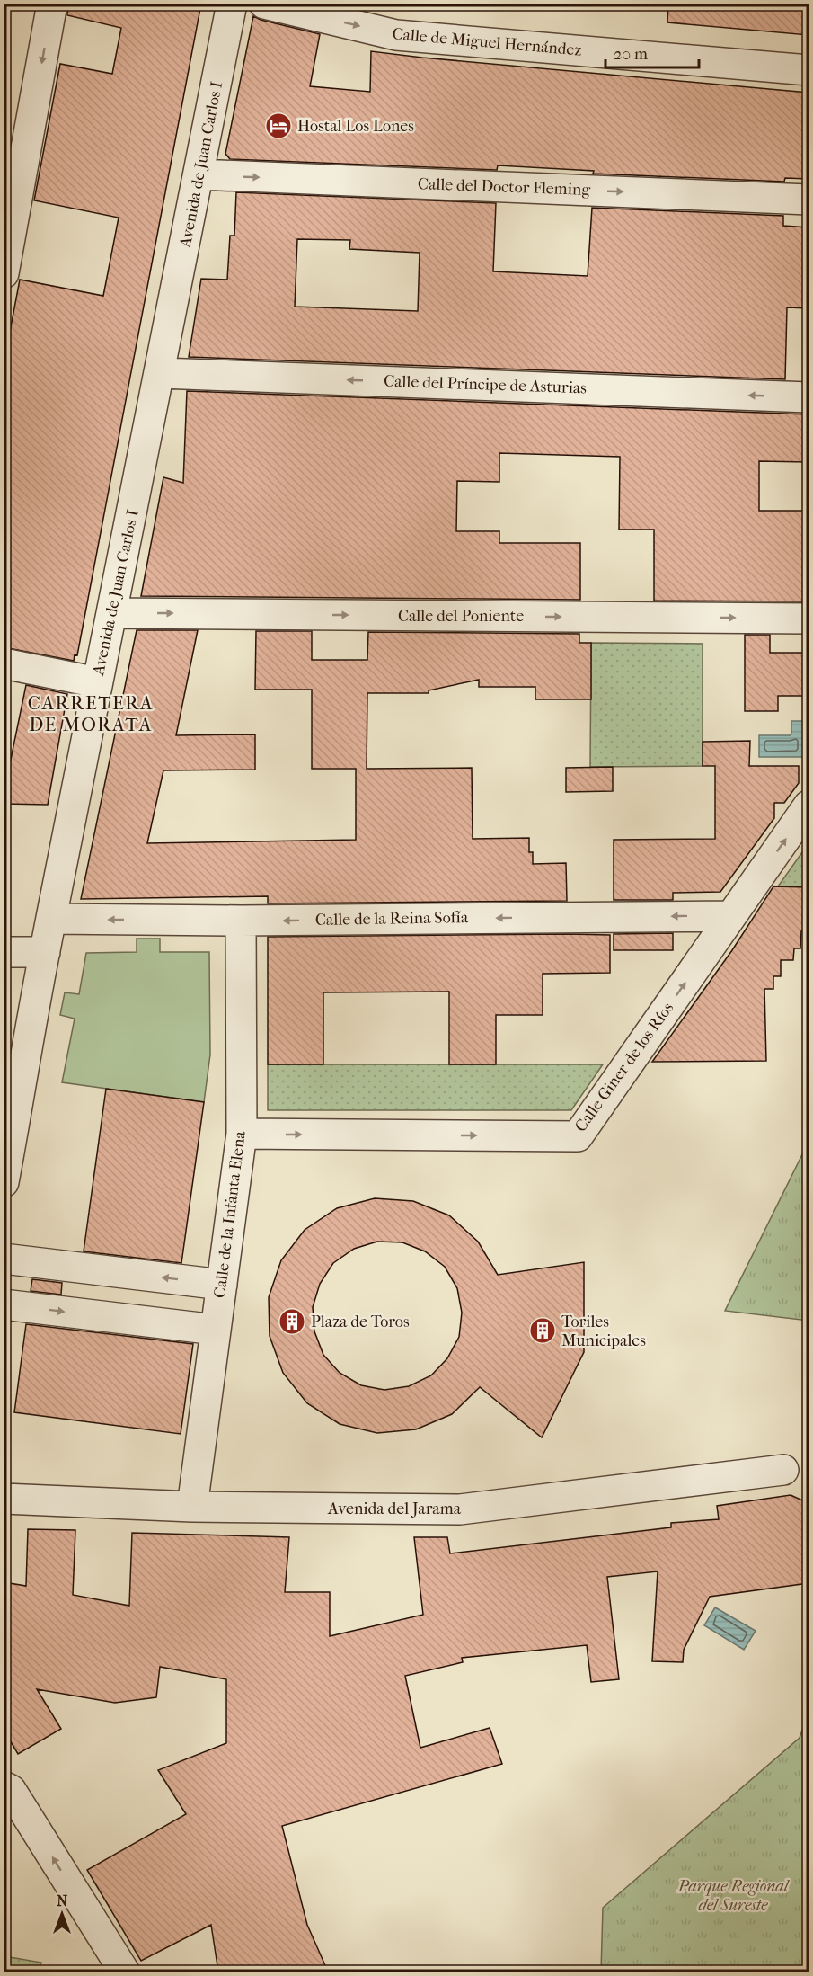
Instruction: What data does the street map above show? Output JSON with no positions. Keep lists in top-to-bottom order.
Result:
{
  "streets": {
    "street": [
      "Calle de Miguel Hernández",
      "Avenida de Juan Carlos I",
      "Calle del Doctor Fleming",
      "Calle del Príncipe de Asturias",
      "Calle del Poniente",
      "Calle de la Reina Sofía",
      "Calle Giner de los Ríos",
      "Calle de la Infanta Elena",
      "Avenida del Jarama"
    ]
  },
  "crossings": [
    ["Avenida de Juan Carlos I", "Calle del Doctor Fleming"],
    ["Avenida de Juan Carlos I", "Calle del Príncipe de Asturias"],
    ["Avenida de Juan Carlos I", "Calle del Poniente"],
    ["Avenida de Juan Carlos I", "Calle de la Reina Sofía"],
    ["Calle de la Reina Sofía", "Calle Giner de los Ríos"],
    ["Calle de la Reina Sofía", "Calle de la Infanta Elena"],
    ["Calle Giner de los Ríos", "Calle de la Infanta Elena"],
    ["Calle de la Infanta Elena", "Avenida del Jarama"]
  ],
  "one_way": [
    "Calle de Miguel Hernández",
    "Calle del Doctor Fleming",
    "Calle del Príncipe de Asturias",
    "Calle del Poniente",
    "Calle de la Reina Sofía",
    "Calle Giner de los Ríos"
  ],
  "districts": ["CARRETERA DE MORATA"],
  "parks": ["Parque Regional del Sureste"],
  "places": {
    "hotel": ["Hostal Los Lones"],
    "building": ["Plaza de Toros", "Toriles Municipales"]
  },
  "scale_bar": "20 m",
  "north": "top"
}
